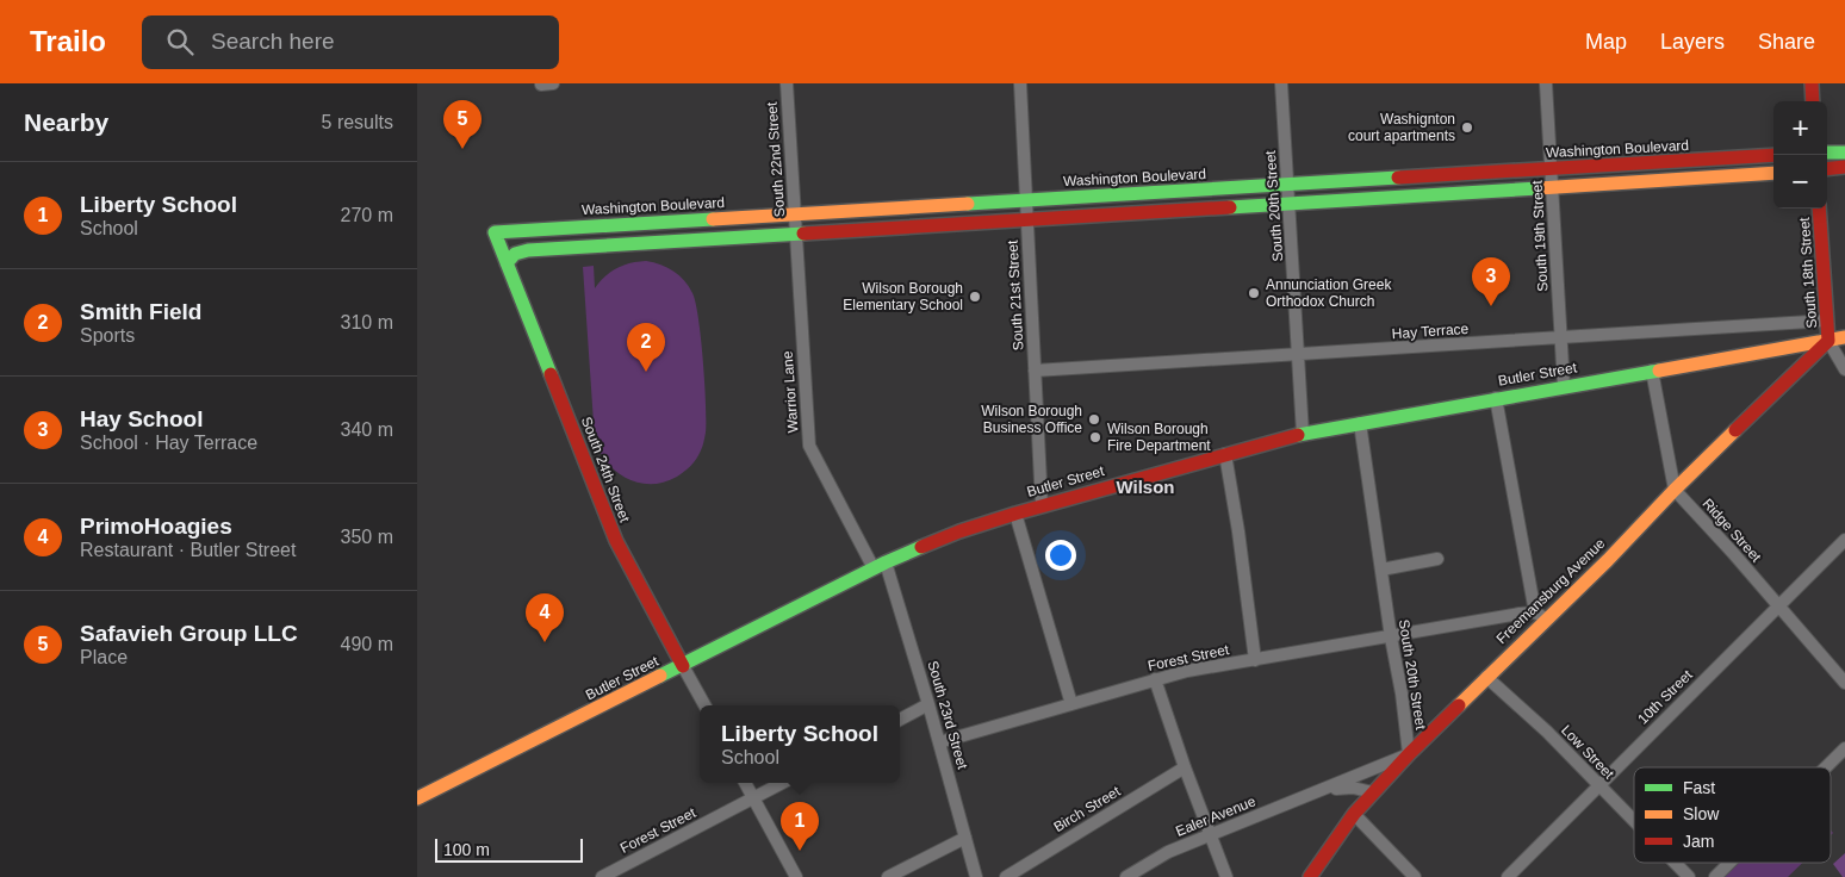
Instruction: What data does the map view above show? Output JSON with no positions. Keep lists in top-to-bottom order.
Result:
{
  "streets": {
    "street": [
      "Washington Boulevard",
      "South 22nd Street",
      "South 20th Street",
      "South 19th Street",
      "South 18th Street",
      "South 21st Street",
      "Hay Terrace",
      "Butler Street",
      "Warrior Lane",
      "South 24th Street",
      "Ridge Street",
      "Freemansburg Avenue",
      "Forest Street",
      "10th Street",
      "South 23rd Street",
      "Low Street",
      "Birch Street",
      "Ealer Avenue"
    ]
  },
  "crossings": [
    ["Washington Boulevard", "South 22nd Street"],
    ["Washington Boulevard", "South 20th Street"],
    ["Washington Boulevard", "South 19th Street"],
    ["Washington Boulevard", "South 21st Street"],
    ["Washington Boulevard", "South 24th Street"],
    ["South 22nd Street", "Warrior Lane"],
    ["South 20th Street", "Hay Terrace"],
    ["South 20th Street", "Butler Street"],
    ["South 20th Street", "Freemansburg Avenue"],
    ["South 20th Street", "Forest Street"],
    ["South 20th Street", "Ealer Avenue"],
    ["South 19th Street", "Hay Terrace"],
    ["South 19th Street", "Butler Street"],
    ["South 18th Street", "Hay Terrace"],
    ["South 18th Street", "Butler Street"],
    ["South 18th Street", "Freemansburg Avenue"],
    ["South 21st Street", "Hay Terrace"],
    ["South 21st Street", "Butler Street"],
    ["Butler Street", "Warrior Lane"],
    ["Butler Street", "South 24th Street"],
    ["Butler Street", "Freemansburg Avenue"],
    ["Butler Street", "South 23rd Street"],
    ["Warrior Lane", "South 23rd Street"],
    ["Ridge Street", "Freemansburg Avenue"],
    ["Ridge Street", "10th Street"],
    ["Freemansburg Avenue", "Forest Street"],
    ["Freemansburg Avenue", "Low Street"],
    ["Freemansburg Avenue", "Ealer Avenue"],
    ["Forest Street", "South 23rd Street"],
    ["10th Street", "Low Street"]
  ],
  "districts": ["Wilson"],
  "places": [
    "Washignton court apartments",
    "Annunciation Greek Orthodox Church",
    "Wilson Borough Elementary School",
    "Wilson Borough Business Office",
    "Wilson Borough Fire Department"
  ],
  "legend": ["Fast", "Slow", "Jam"],
  "scale_bar": "100 m",
  "page": {
    "header": "Trailo",
    "search": "Search here",
    "nav": ["Map", "Layers", "Share"],
    "heading": ["Nearby", "5 results"],
    "pins": [
      "5",
      "3",
      "2",
      "4",
      "1"
    ],
    "map_buttons": ["+", "−"],
    "list": [
      {
        "mark": "1",
        "name": "Liberty School",
        "note": "School",
        "value": "270 m"
      },
      {
        "mark": "2",
        "name": "Smith Field",
        "note": "Sports",
        "value": "310 m"
      },
      {
        "mark": "3",
        "name": "Hay School",
        "note": "School · Hay Terrace",
        "value": "340 m"
      },
      {
        "mark": "4",
        "name": "PrimoHoagies",
        "note": "Restaurant · Butler Street",
        "value": "350 m"
      },
      {
        "mark": "5",
        "name": "Safavieh Group LLC",
        "note": "Place",
        "value": "490 m"
      }
    ],
    "popup": ["Liberty School", "School"],
    "scale": "100 m"
  }
}
